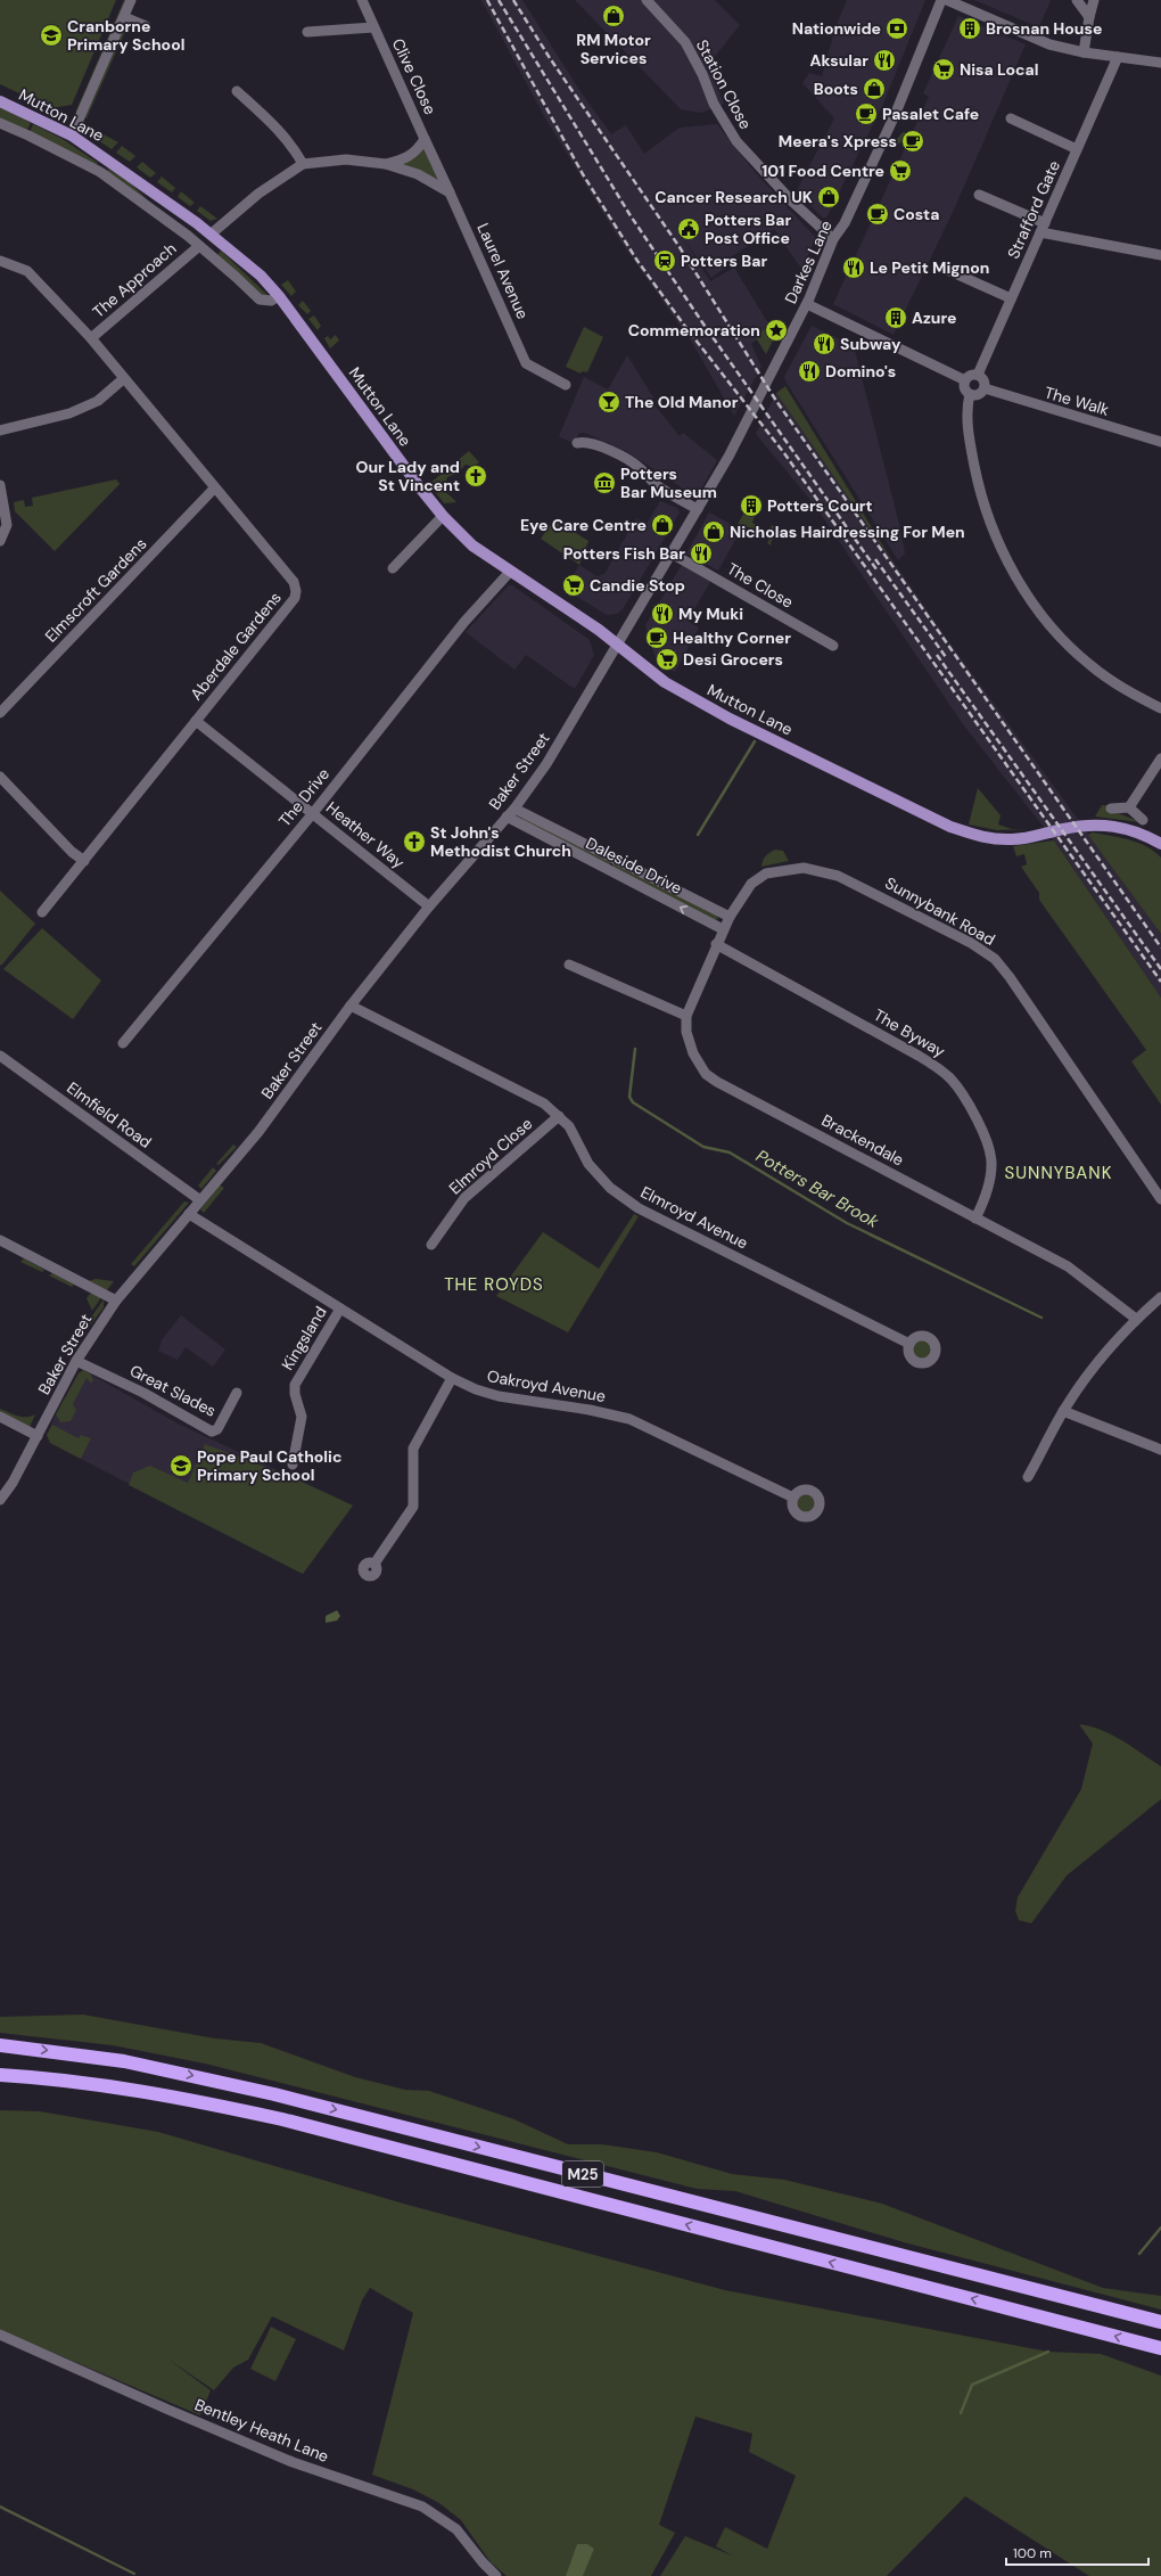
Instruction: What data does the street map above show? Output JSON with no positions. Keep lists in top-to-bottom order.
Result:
{
  "streets": {
    "highway": ["M25"],
    "main road": ["Mutton Lane"],
    "street": [
      "Clive Close",
      "Station Close",
      "Strafford Gate",
      "Darkes Lane",
      "Laurel Avenue",
      "The Approach",
      "The Walk",
      "The Close",
      "Elmscroft Gardens",
      "Aberdale Gardens",
      "Baker Street",
      "The Drive",
      "Heather Way",
      "Daleside Drive",
      "Sunnybank Road",
      "The Byway",
      "Elmfield Road",
      "Brackendale",
      "Elmroyd Close",
      "Elmroyd Avenue",
      "Kingsland",
      "Oakroyd Avenue",
      "Great Slades",
      "Bentley Heath Lane"
    ]
  },
  "crossings": [
    ["Clive Close", "Laurel Avenue"],
    ["Station Close", "Darkes Lane"],
    ["Mutton Lane", "Darkes Lane"],
    ["Mutton Lane", "The Approach"],
    ["Mutton Lane", "Baker Street"],
    ["Mutton Lane", "The Drive"],
    ["Strafford Gate", "The Walk"],
    ["Darkes Lane", "The Close"],
    ["Darkes Lane", "Baker Street"],
    ["The Approach", "Aberdale Gardens"],
    ["Elmscroft Gardens", "Aberdale Gardens"],
    ["Aberdale Gardens", "Heather Way"],
    ["Baker Street", "Heather Way"],
    ["Baker Street", "Daleside Drive"],
    ["Baker Street", "Elmfield Road"],
    ["Baker Street", "Elmroyd Avenue"],
    ["Baker Street", "Oakroyd Avenue"],
    ["Baker Street", "Great Slades"],
    ["The Drive", "Heather Way"],
    ["Daleside Drive", "Sunnybank Road"],
    ["Daleside Drive", "Brackendale"],
    ["Sunnybank Road", "Brackendale"],
    ["The Byway", "Brackendale"],
    ["Elmroyd Close", "Elmroyd Avenue"],
    ["Kingsland", "Oakroyd Avenue"]
  ],
  "districts": ["SUNNYBANK", "THE ROYDS"],
  "water": ["Potters Bar Brook"],
  "places": {
    "shop": [
      "RM Motor Services",
      "Boots",
      "Cancer Research UK",
      "Eye Care Centre",
      "Nicholas Hairdressing For Men"
    ],
    "bank": ["Nationwide"],
    "building": ["Brosnan House", "Azure", "Potters Court"],
    "school or university": ["Cranborne Primary School", "Pope Paul Catholic Primary School"],
    "restaurant": [
      "Aksular",
      "Le Petit Mignon",
      "Subway",
      "Domino's",
      "Potters Fish Bar",
      "My Muki"
    ],
    "supermarket": [
      "Nisa Local",
      "101 Food Centre",
      "Candie Stop",
      "Desi Grocers"
    ],
    "cafe": [
      "Pasalet Cafe",
      "Meera's Xpress",
      "Costa",
      "Healthy Corner"
    ],
    "public building": ["Potters Bar Post Office"],
    "station": ["Potters Bar"],
    "place": ["Commemoration"],
    "bar": ["The Old Manor"],
    "church": ["Our Lady and St Vincent", "St John's Methodist Church"],
    "museum": ["Potters Bar Museum"]
  },
  "scale_bar": "100 m"
}
